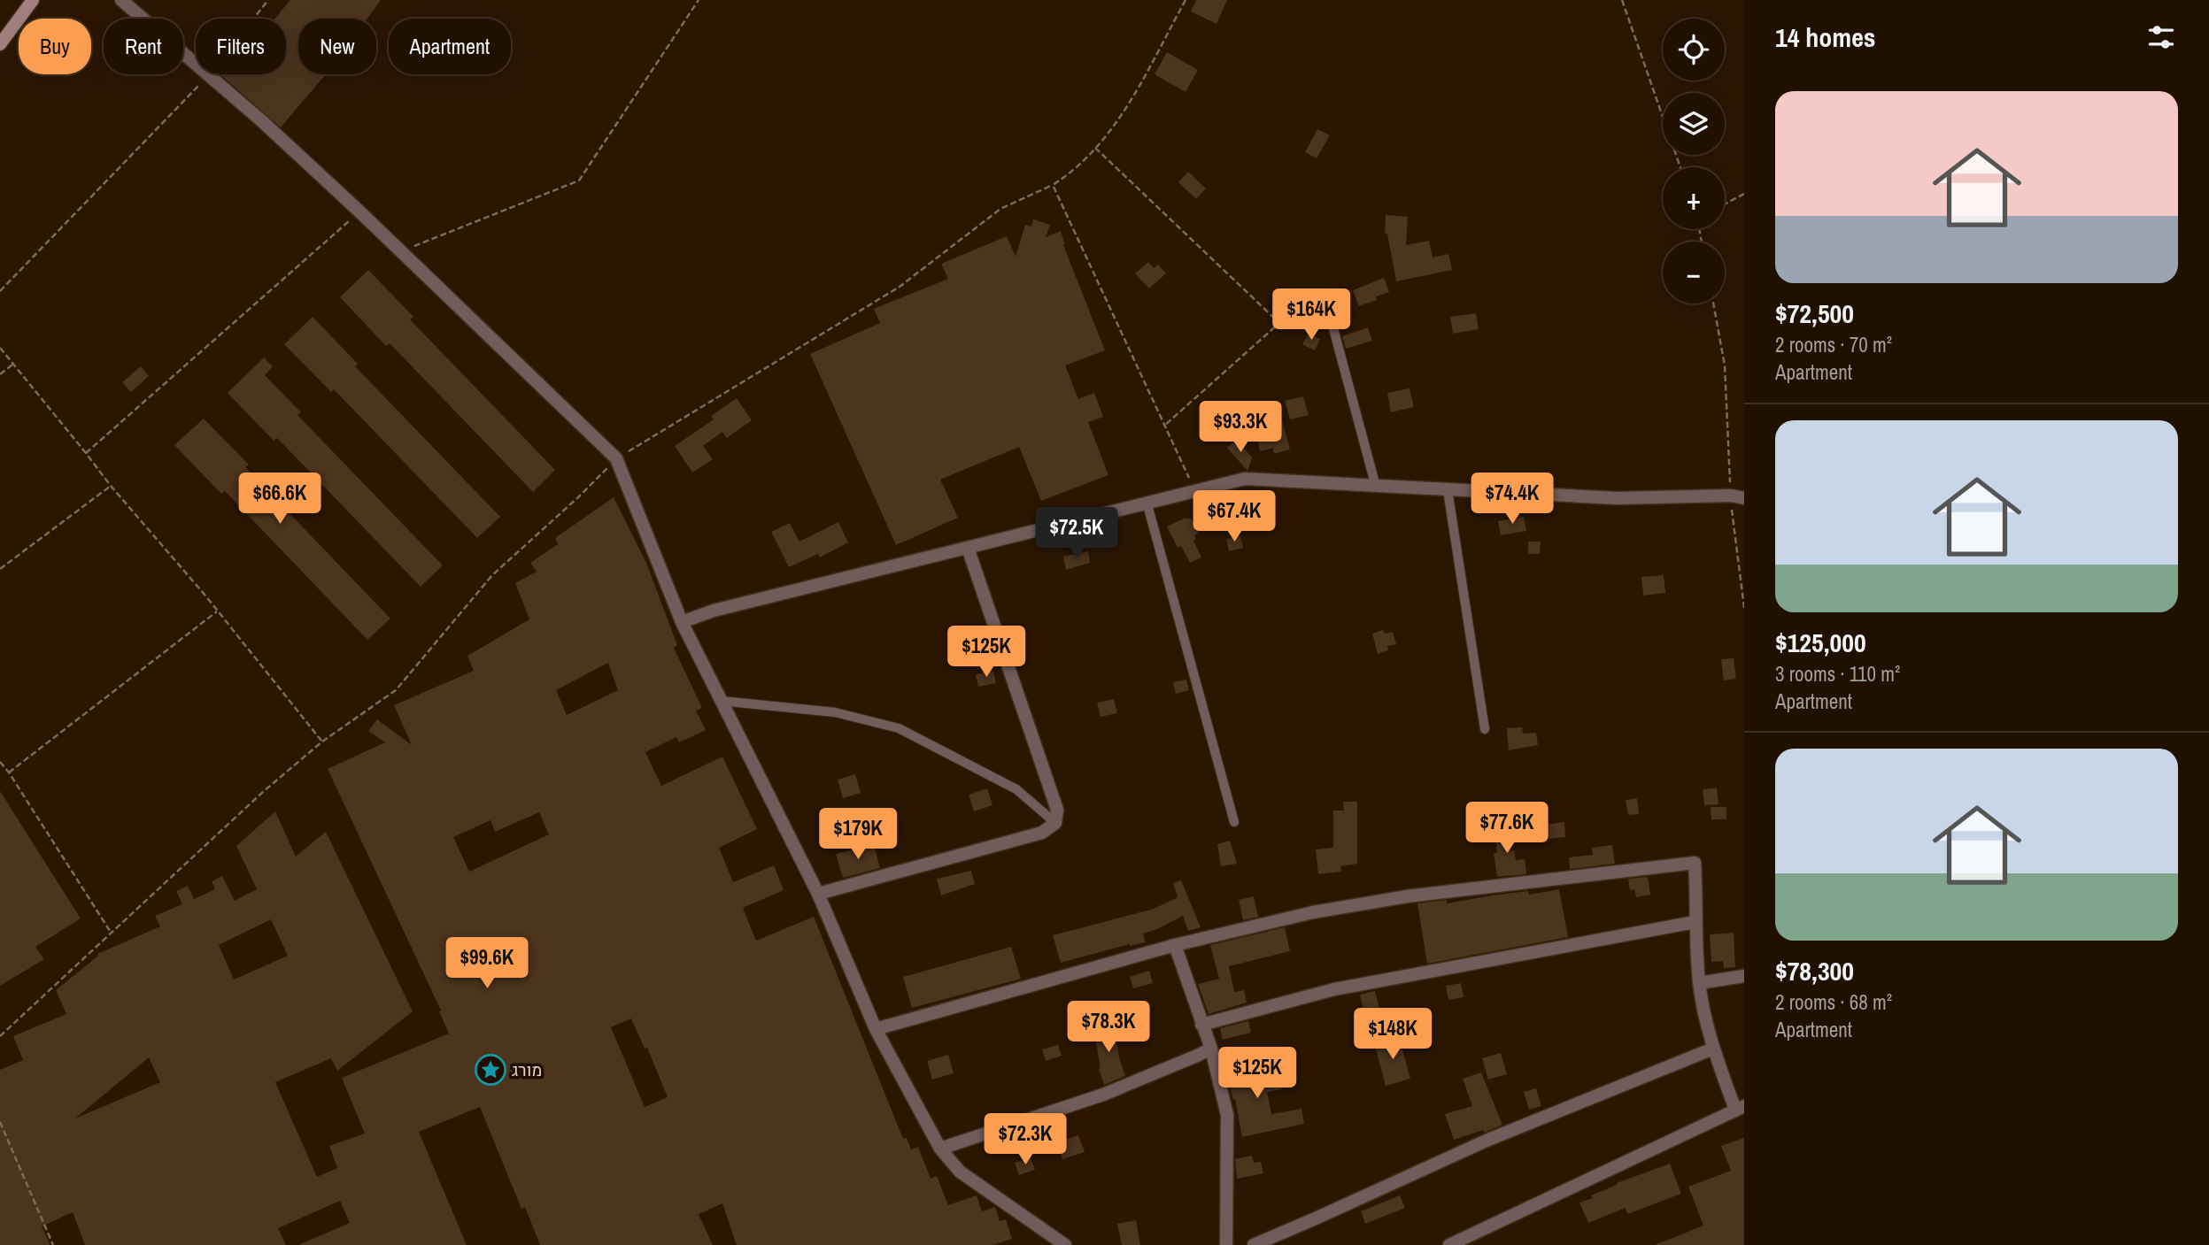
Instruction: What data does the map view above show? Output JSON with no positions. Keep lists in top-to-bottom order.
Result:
{
  "places": {
    "place": ["מורג"]
  },
  "page": {
    "heading": "14 homes",
    "map_buttons": ["+", "−"],
    "chip": [
      "Buy",
      "Rent",
      "Filters",
      "New",
      "Apartment"
    ],
    "list": [
      {
        "name": "$72,500",
        "note": "2 rooms · 70 m² · Apartment"
      },
      {
        "name": "$125,000",
        "note": "3 rooms · 110 m² · Apartment"
      },
      {
        "name": "$78,300",
        "note": "2 rooms · 68 m² · Apartment"
      }
    ],
    "price": [
      "$164K",
      "$93.3K",
      "$66.6K",
      "$74.4K",
      "$67.4K",
      "$72.5K",
      "$125K",
      "$77.6K",
      "$179K",
      "$99.6K",
      "$78.3K",
      "$148K",
      "$125K",
      "$72.3K"
    ]
  }
}
